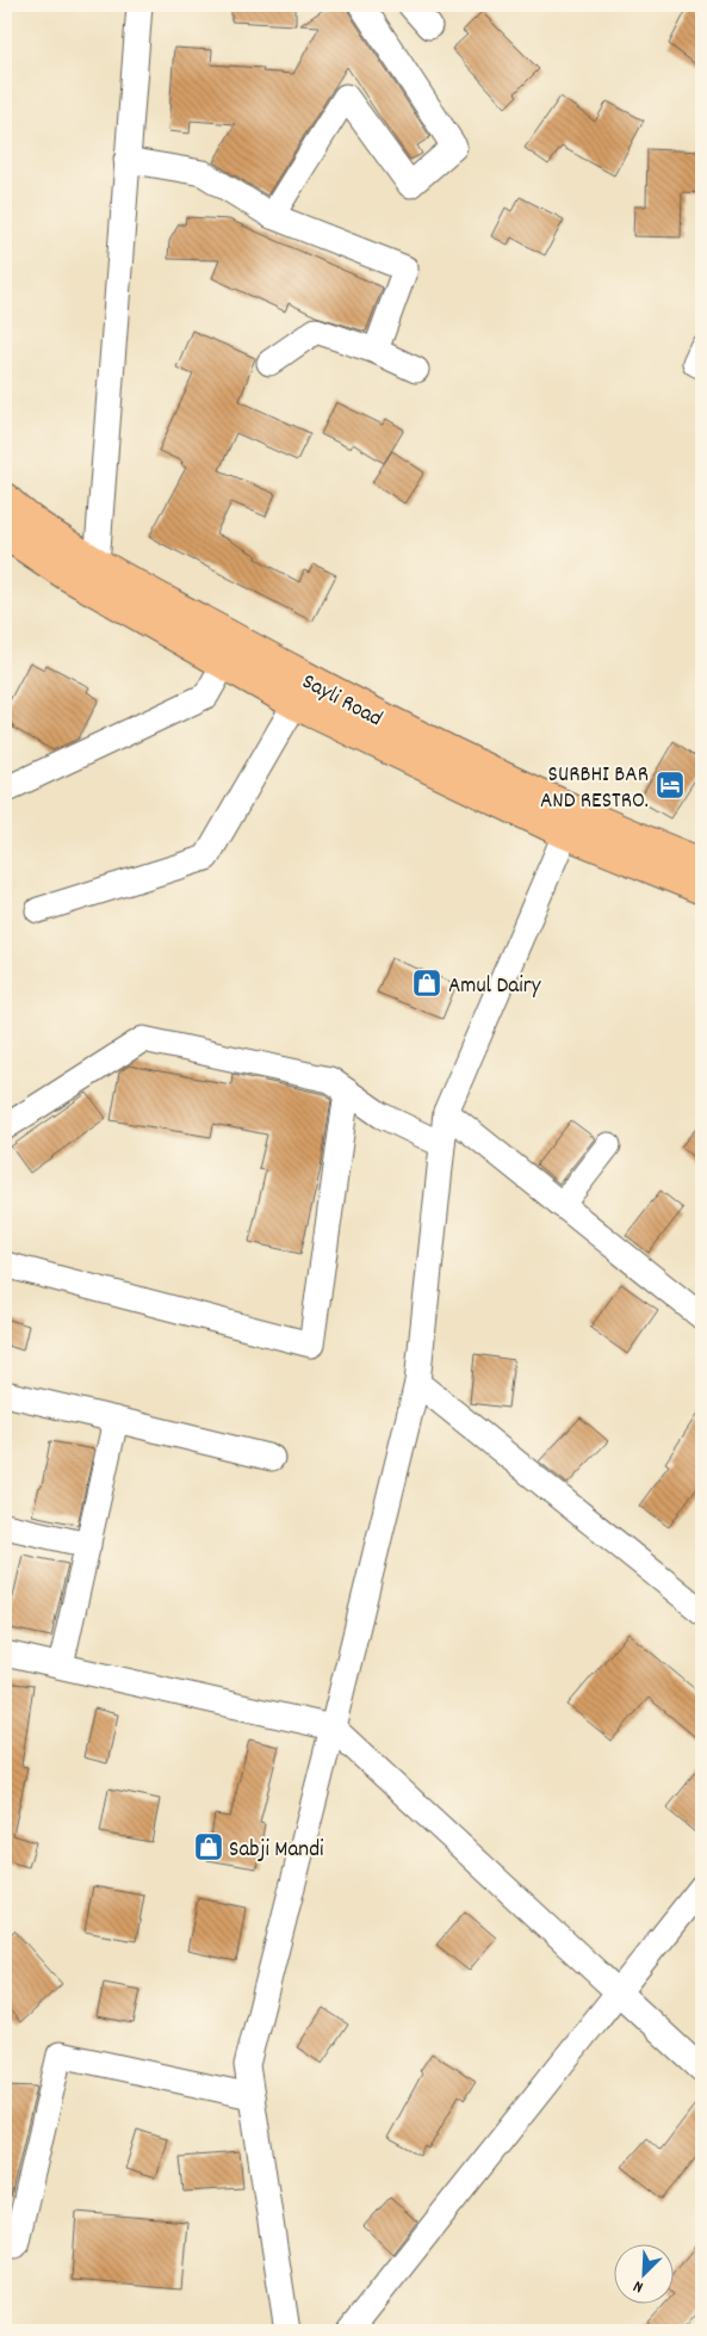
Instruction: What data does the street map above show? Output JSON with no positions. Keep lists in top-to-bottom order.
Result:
{
  "streets": {
    "main road": ["Sayli Road"]
  },
  "places": {
    "hotel": ["SURBHI BAR AND RESTRO."],
    "shop": ["Amul Dairy", "Sabji Mandi"]
  },
  "north": "bottom left"
}
